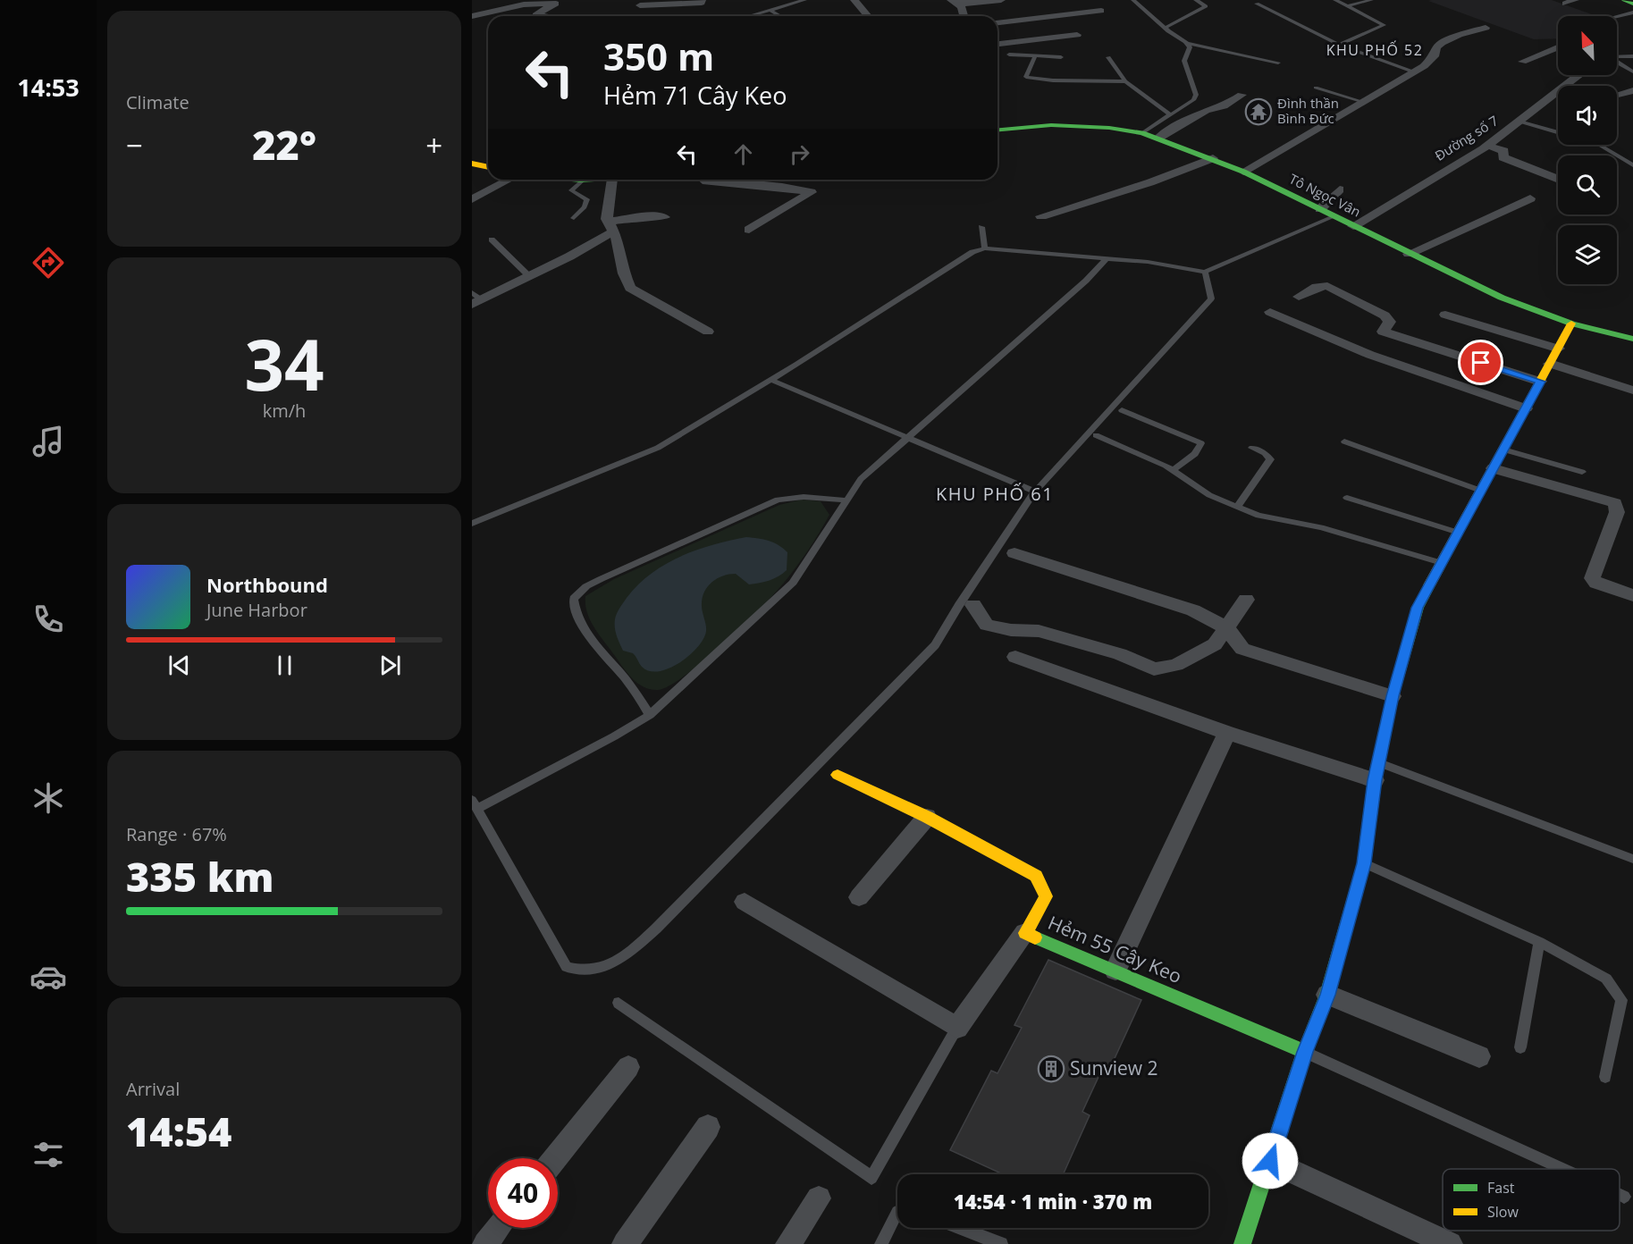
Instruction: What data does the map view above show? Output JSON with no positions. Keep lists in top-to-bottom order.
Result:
{
  "streets": {
    "street": ["Đường số 7", "Tô Ngọc Vân", "Hẻm 55 Cây Keo"]
  },
  "crossings": [
    ["Đường số 7", "Tô Ngọc Vân"]
  ],
  "districts": ["KHU PHỐ 52", "KHU PHỐ 61"],
  "places": {
    "temple": ["Đình thần Bình Đức"],
    "building": ["Sunview 2"]
  },
  "legend": ["Fast", "Slow"],
  "north": "top left",
  "page": {
    "tabs": "14:53",
    "tile": [
      "Climate",
      ["34", "km/h"],
      ["Range · 67%", "335 km"],
      ["Arrival", "14:54"]
    ],
    "turn": ["350 m", "Hẻm 71 Cây Keo"],
    "heat": ["−", "22°", "+"],
    "song": ["Northbound", "June Harbor"],
    "limit": "40",
    "trip": "14:54 · 1 min · 370 m"
  }
}
